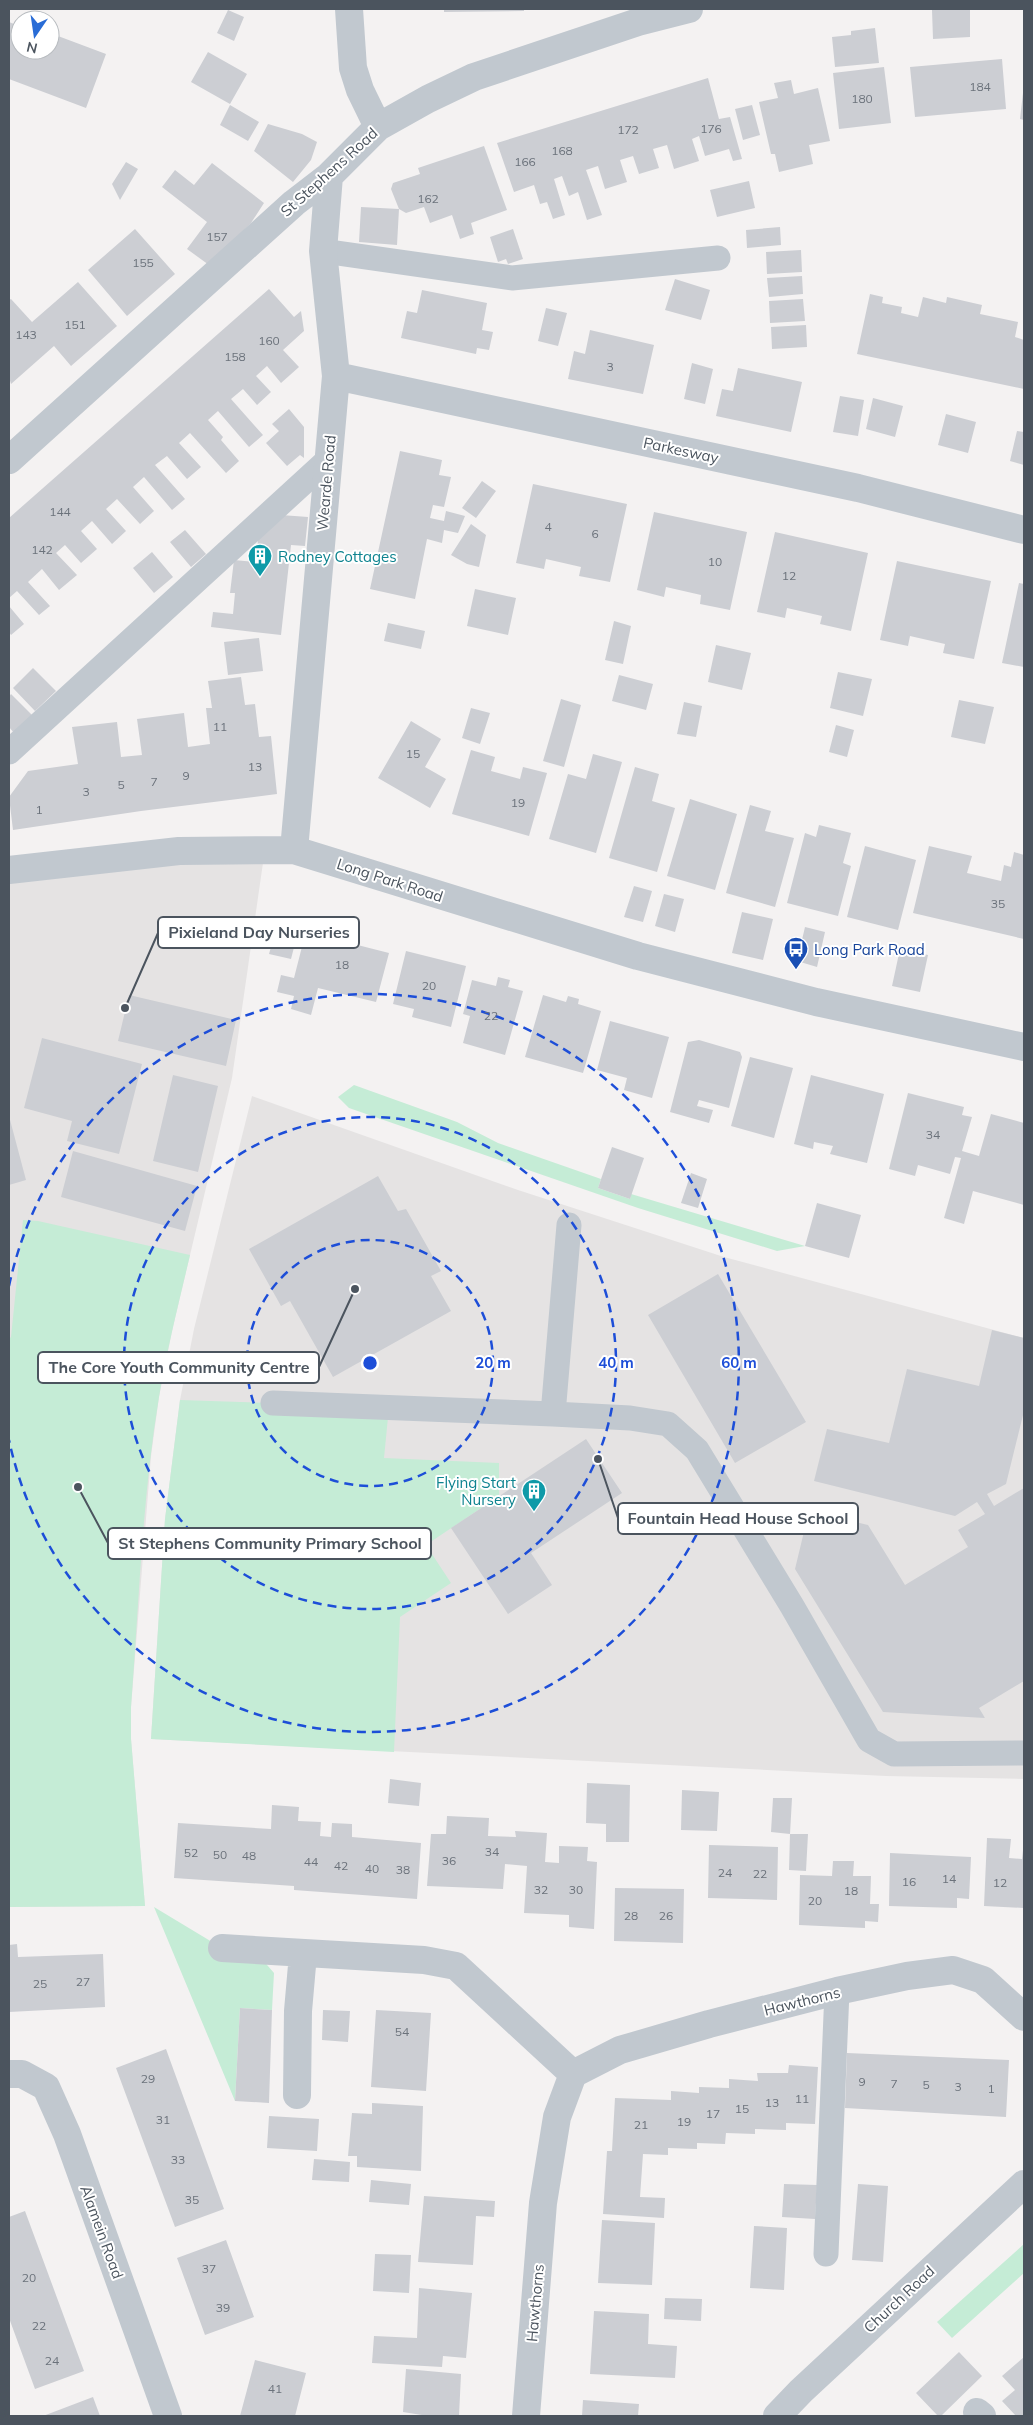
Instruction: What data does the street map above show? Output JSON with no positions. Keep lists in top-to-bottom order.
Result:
{
  "streets": {
    "street": [
      "St Stephens Road",
      "Parkesway",
      "Wearde Road",
      "Long Park Road",
      "Hawthorns",
      "Alamein Road",
      "Church Road"
    ]
  },
  "crossings": [
    ["St Stephens Road", "Wearde Road"],
    ["Parkesway", "Wearde Road"],
    ["Wearde Road", "Long Park Road"]
  ],
  "places": {
    "building": ["Rodney Cottages", "Flying Start Nursery"],
    "bus stop": ["Long Park Road"],
    "other": [
      "Pixieland Day Nurseries",
      "The Core Youth Community Centre",
      "Fountain Head House School",
      "St Stephens Community Primary School"
    ]
  },
  "house_numbers": [
    "184",
    "180",
    "176",
    "172",
    "168",
    "166",
    "162",
    "157",
    "155",
    "151",
    "143",
    "160",
    "158",
    "3",
    "144",
    "4",
    "6",
    "142",
    "10",
    "12",
    "11",
    "15",
    "13",
    "9",
    "7",
    "5",
    "3",
    "19",
    "1",
    "35",
    "18",
    "20",
    "22",
    "34",
    "34",
    "52",
    "50",
    "48",
    "36",
    "44",
    "42",
    "40",
    "38",
    "24",
    "22",
    "14",
    "16",
    "12",
    "32",
    "30",
    "18",
    "20",
    "28",
    "26",
    "27",
    "25",
    "54",
    "29",
    "9",
    "7",
    "5",
    "3",
    "1",
    "11",
    "13",
    "15",
    "17",
    "31",
    "19",
    "21",
    "33",
    "35",
    "37",
    "20",
    "39",
    "22",
    "24",
    "41"
  ],
  "north": "bottom",
  "rings": ["20 m", "40 m", "60 m"]
}
